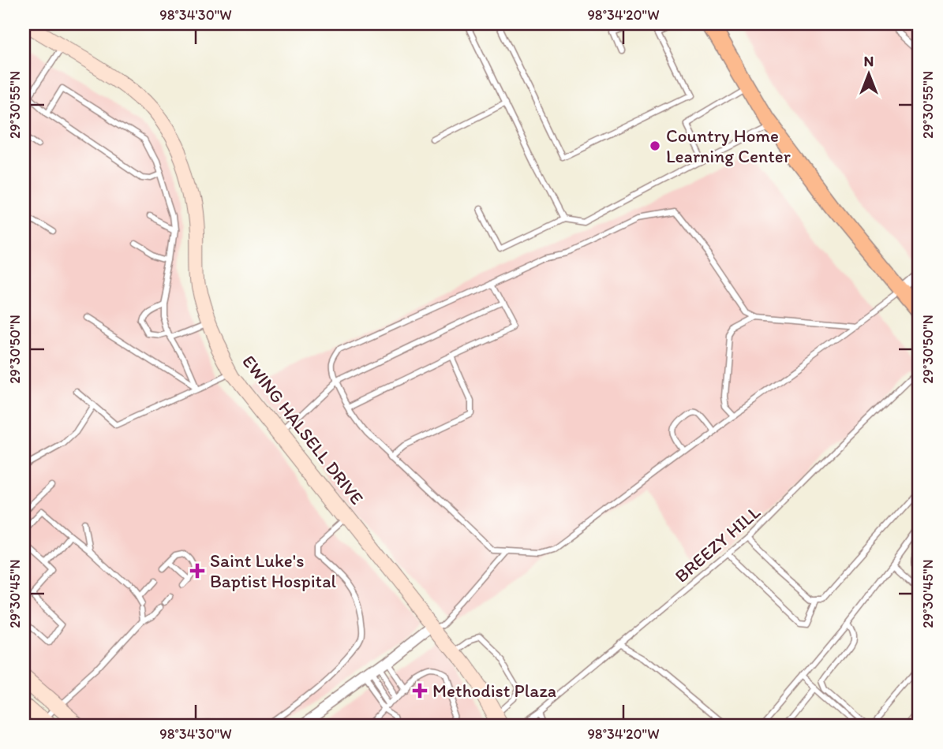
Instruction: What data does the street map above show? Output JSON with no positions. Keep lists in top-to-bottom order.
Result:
{
  "streets": {
    "street": ["EWING HALSELL DRIVE"],
    "lane": ["BREEZY HILL"]
  },
  "places": {
    "other": ["Country Home Learning Center"],
    "health": ["Saint Luke's Baptist Hospital", "Methodist Plaza"]
  },
  "north": "top",
  "coordinates": [
    "98°34'30\"W",
    "98°34'20\"W",
    "29°30'55\"N",
    "29°30'50\"N",
    "29°30'45\"N"
  ]
}
